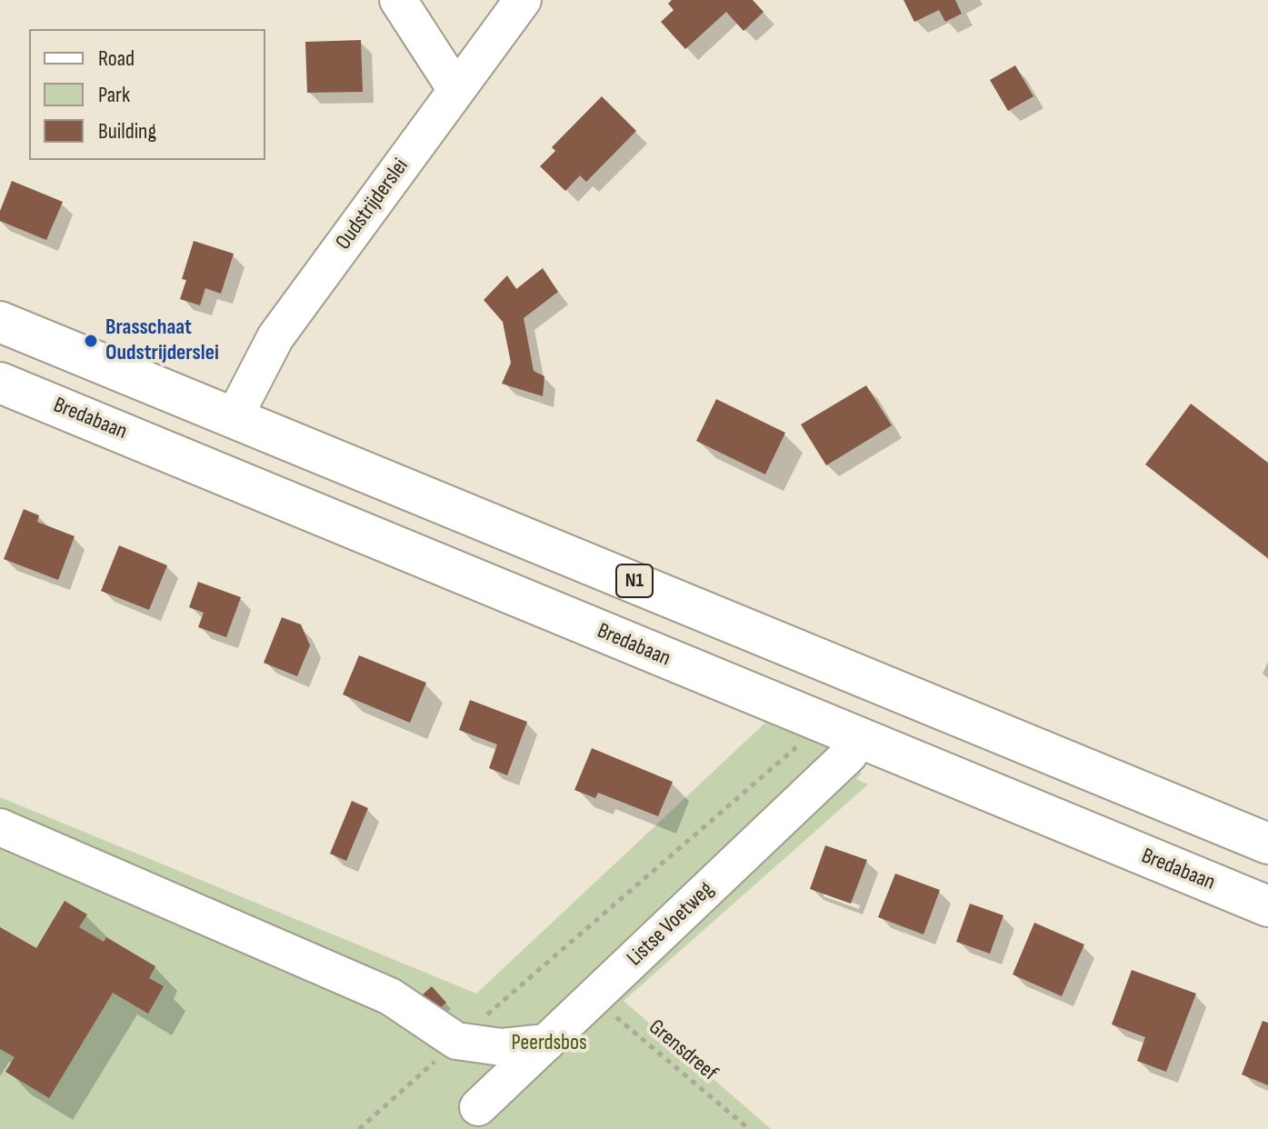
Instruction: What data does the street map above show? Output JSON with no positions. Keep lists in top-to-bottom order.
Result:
{
  "streets": {
    "main road": ["Bredabaan", "N1"],
    "street": ["Oudstrijderslei", "Listse Voetweg"],
    "path": ["Grensdreef"]
  },
  "crossings": [
    ["Oudstrijderslei", "N1"],
    ["Bredabaan", "Listse Voetweg"],
    ["Listse Voetweg", "Grensdreef"]
  ],
  "parks": ["Peerdsbos"],
  "places": ["Brasschaat Oudstrijderslei"],
  "legend": ["Road", "Park", "Building"]
}
